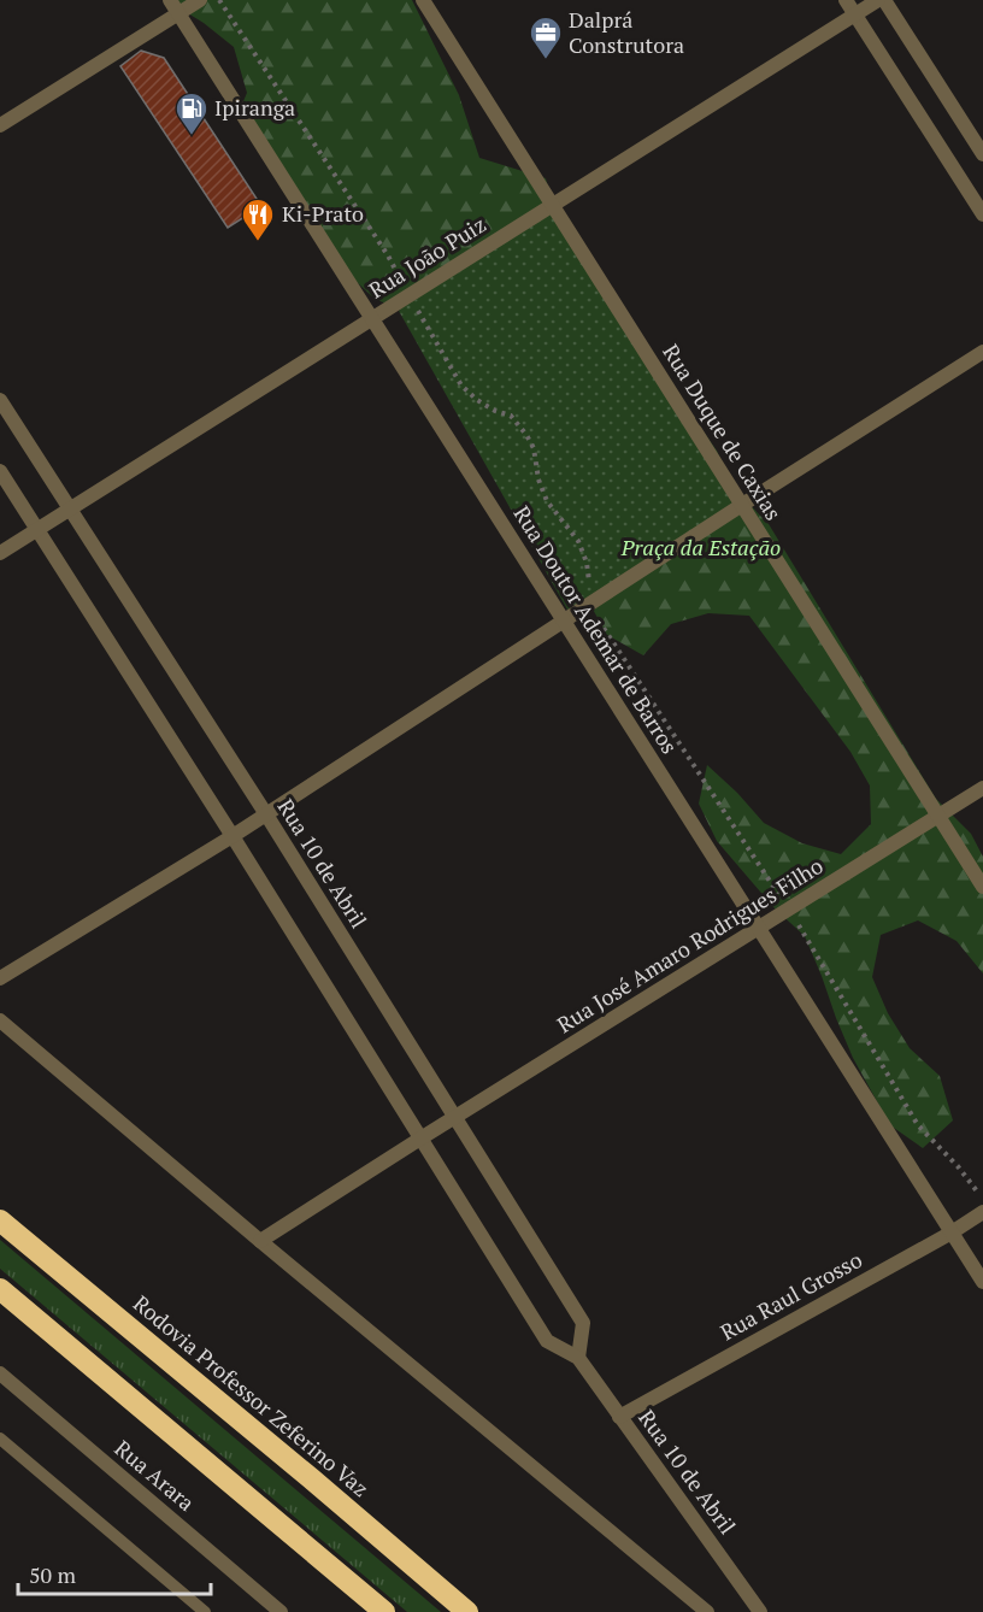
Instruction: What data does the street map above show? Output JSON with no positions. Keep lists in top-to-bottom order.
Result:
{
  "streets": {
    "highway": ["Rodovia Professor Zeferino Vaz"],
    "street": [
      "Rua João Puiz",
      "Rua Duque de Caxias",
      "Rua Doutor Ademar de Barros",
      "Rua 10 de Abril",
      "Rua José Amaro Rodrigues Filho",
      "Rua Raul Grosso",
      "Rua Arara"
    ]
  },
  "crossings": [
    ["Rua João Puiz", "Rua Duque de Caxias"],
    ["Rua João Puiz", "Rua Doutor Ademar de Barros"],
    ["Rua João Puiz", "Rua 10 de Abril"],
    ["Rua Duque de Caxias", "Rua José Amaro Rodrigues Filho"],
    ["Rua Doutor Ademar de Barros", "Rua José Amaro Rodrigues Filho"],
    ["Rua Doutor Ademar de Barros", "Rua Raul Grosso"],
    ["Rua 10 de Abril", "Rua José Amaro Rodrigues Filho"],
    ["Rua 10 de Abril", "Rua Raul Grosso"]
  ],
  "parks": ["Praça da Estação"],
  "places": {
    "office": ["Dalprá Construtora"],
    "fuel station": ["Ipiranga"],
    "restaurant": ["Ki-Prato"]
  },
  "scale_bar": "50 m"
}
